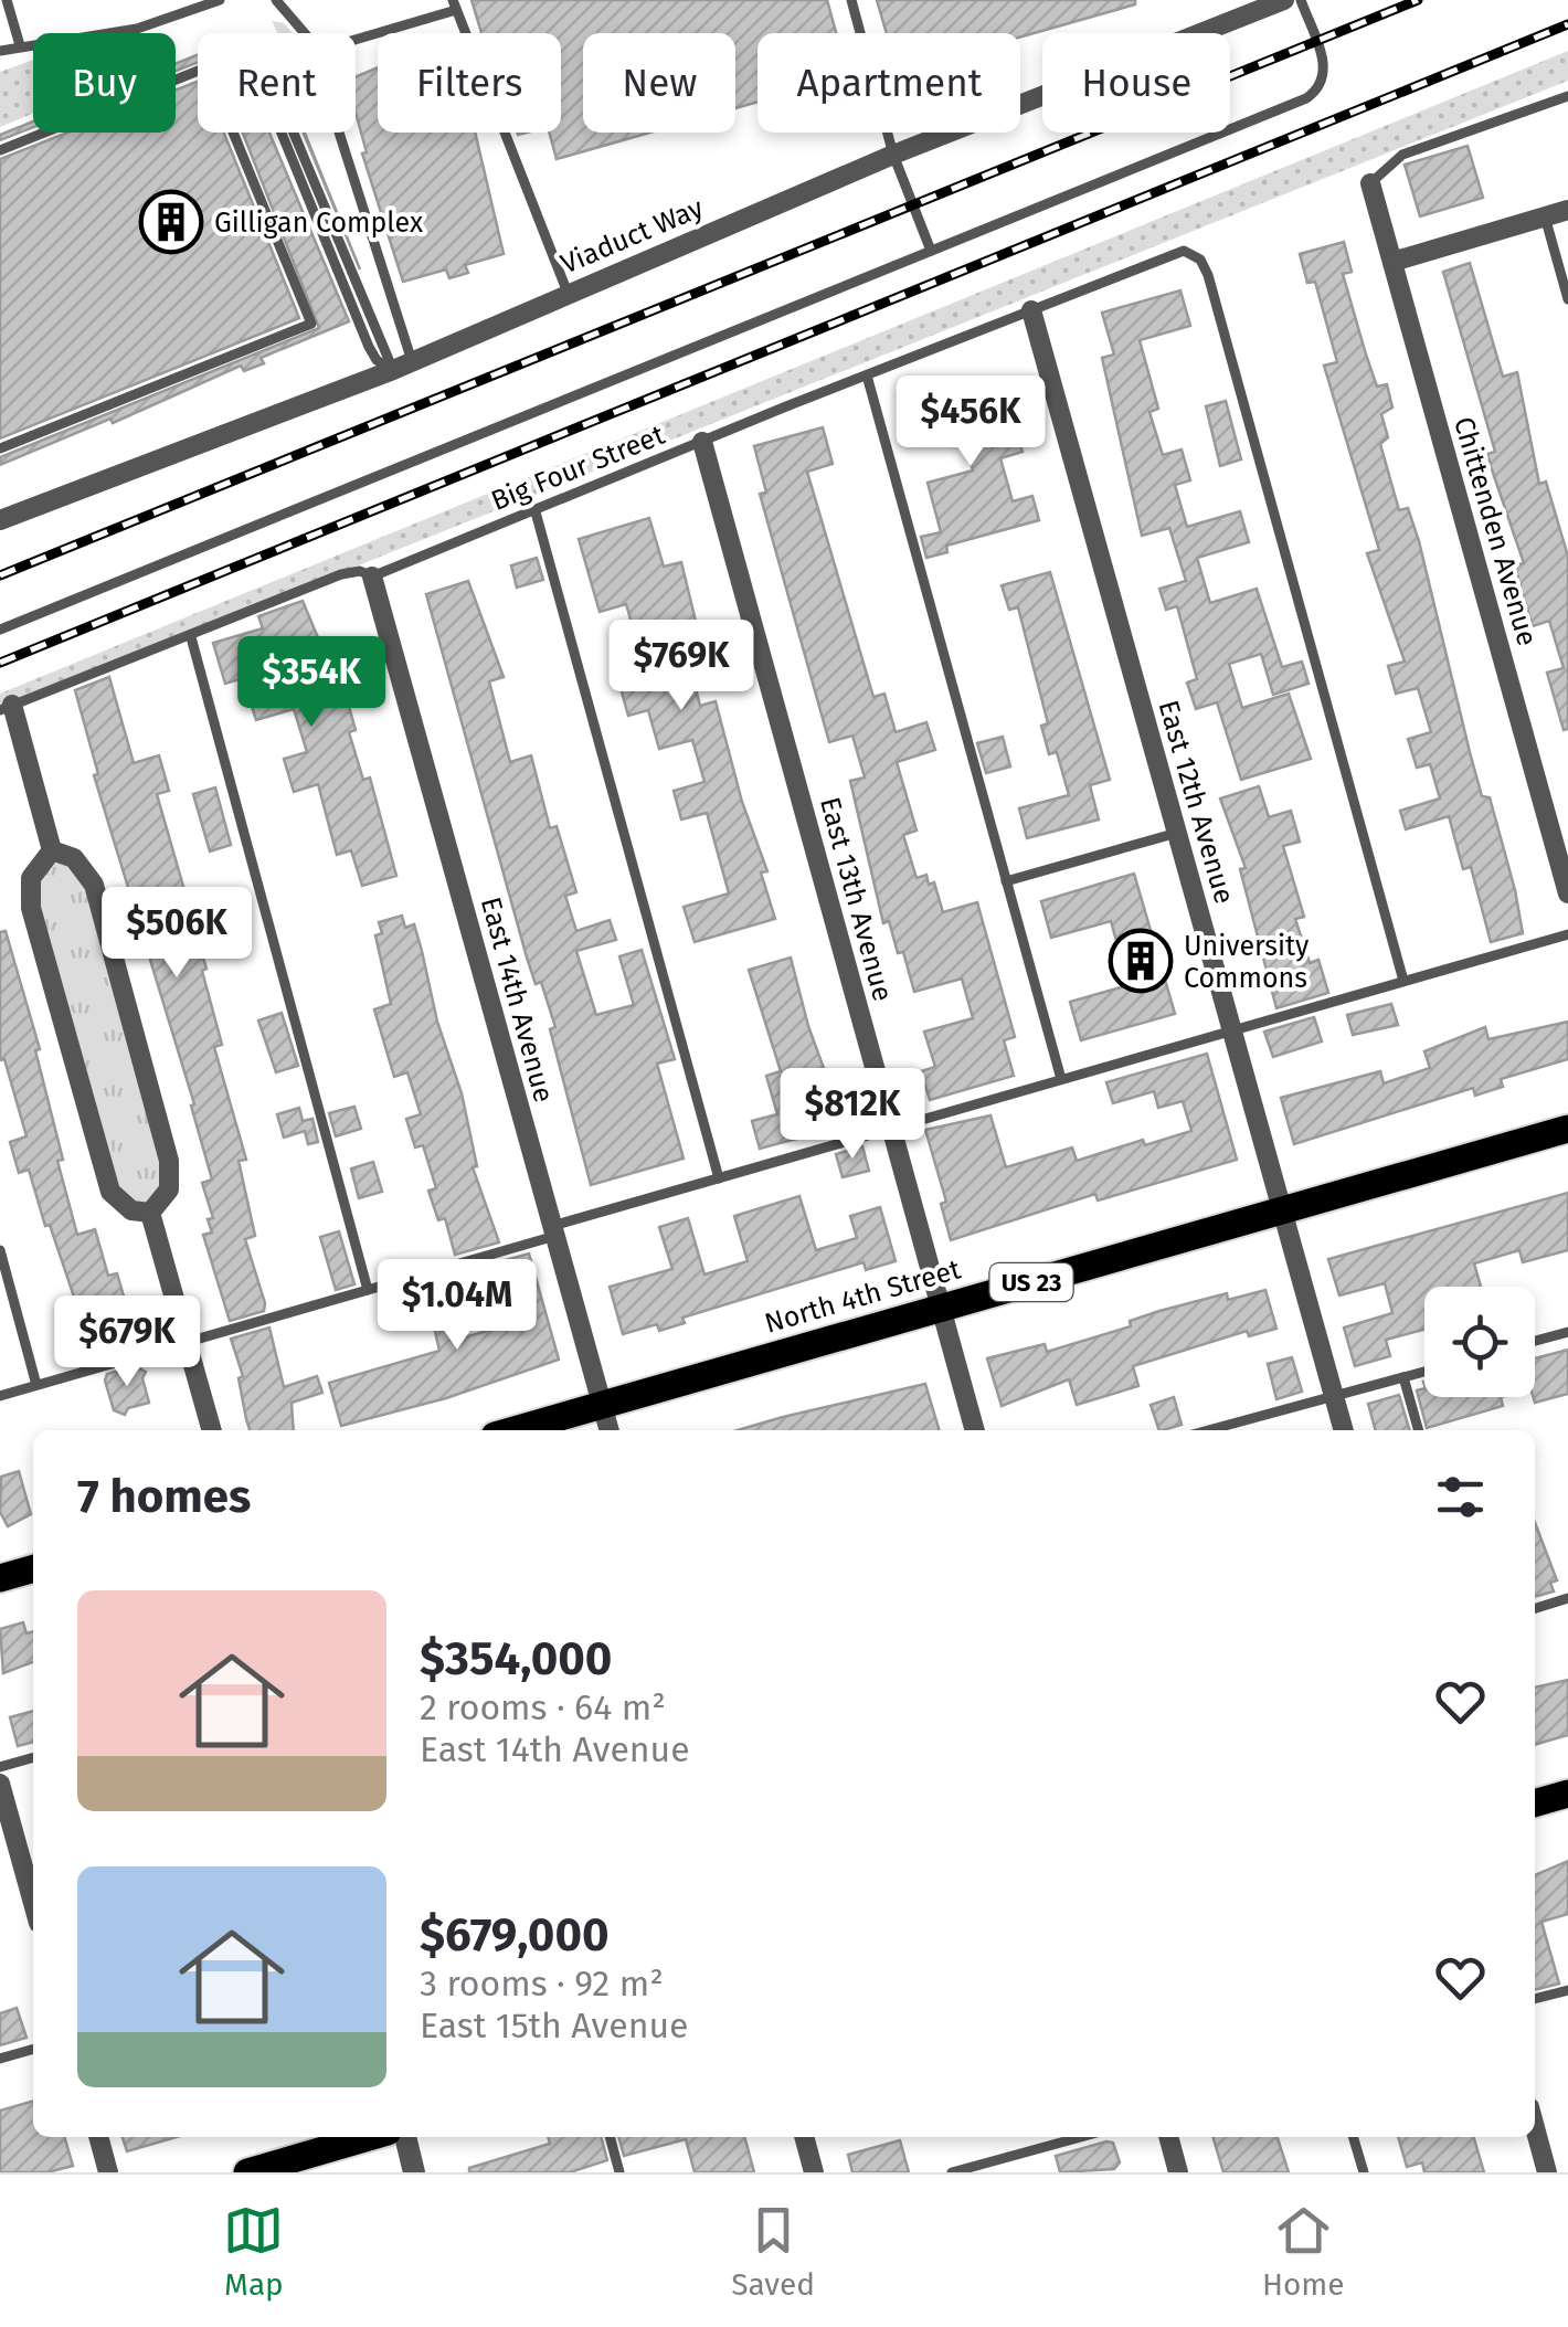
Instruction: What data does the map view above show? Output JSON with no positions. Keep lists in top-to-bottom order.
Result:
{
  "streets": {
    "main road": ["US 23", "North 4th Street"],
    "street": [
      "Viaduct Way",
      "Chittenden Avenue",
      "East 12th Avenue",
      "East 13th Avenue",
      "East 14th Avenue"
    ],
    "lane": ["Big Four Street"]
  },
  "crossings": [
    ["Big Four Street", "East 12th Avenue"],
    ["Big Four Street", "East 13th Avenue"],
    ["Big Four Street", "East 14th Avenue"],
    ["East 12th Avenue", "North 4th Street"],
    ["East 13th Avenue", "North 4th Street"],
    ["East 14th Avenue", "North 4th Street"]
  ],
  "places": {
    "building": ["Gilligan Complex", "University Commons"]
  },
  "page": {
    "chip": [
      "Buy",
      "Rent",
      "Filters",
      "New",
      "Apartment",
      "House"
    ],
    "price": [
      "$456K",
      "$769K",
      "$354K",
      "$506K",
      "$812K",
      "$1.04M",
      "$679K"
    ],
    "heading": "7 homes",
    "list": [
      {
        "name": "$354,000",
        "note": "2 rooms · 64 m² · East 14th Avenue"
      },
      {
        "name": "$679,000",
        "note": "3 rooms · 92 m² · East 15th Avenue"
      }
    ],
    "tabs": ["Map", "Saved", "Home"]
  }
}
